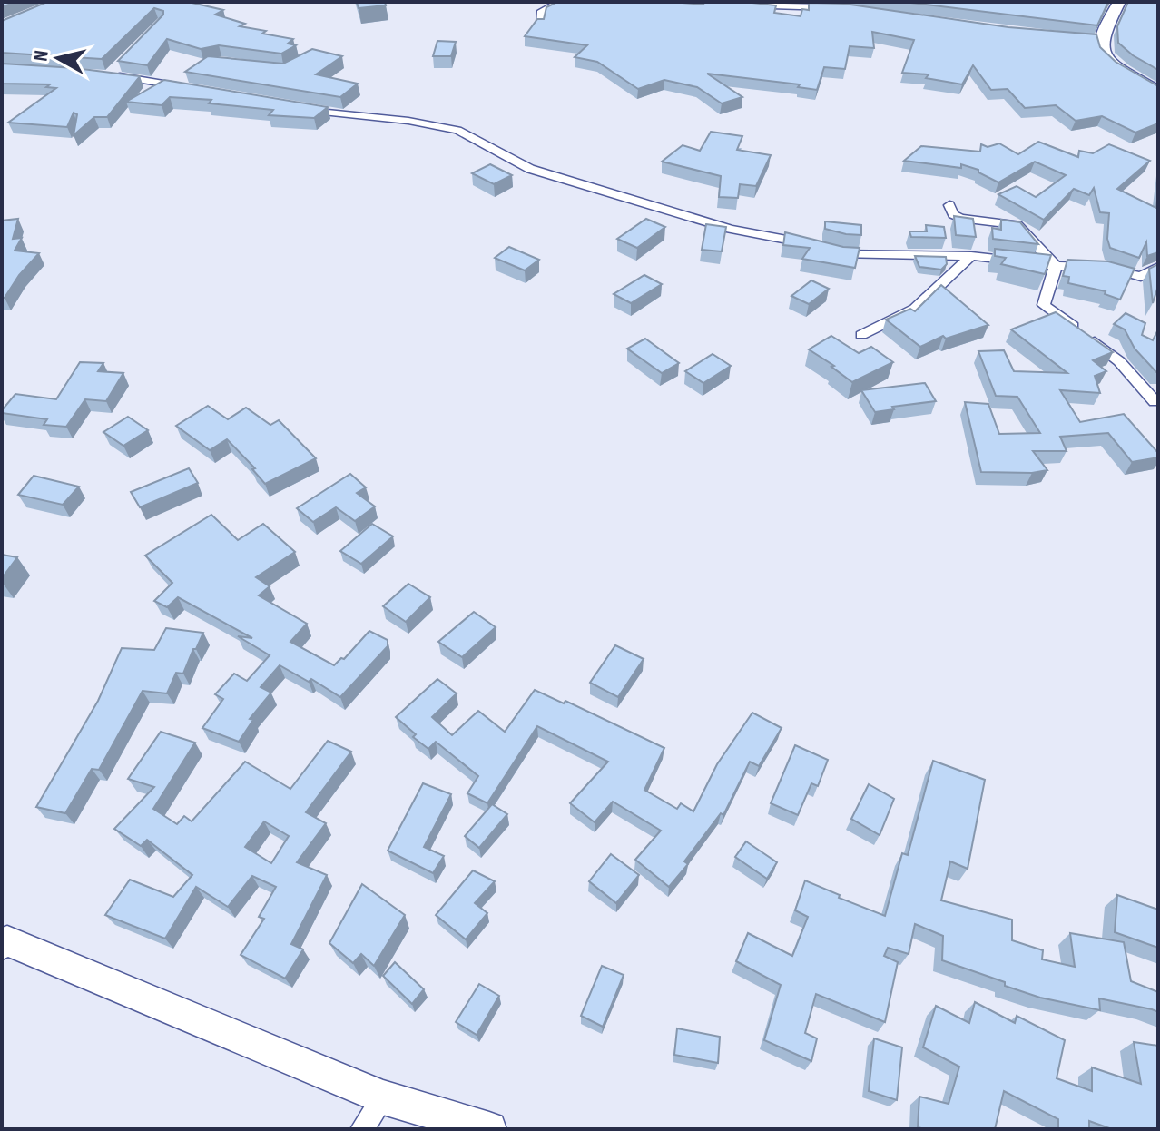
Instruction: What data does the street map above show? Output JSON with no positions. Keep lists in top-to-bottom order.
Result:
{
  "north": "left"
}
